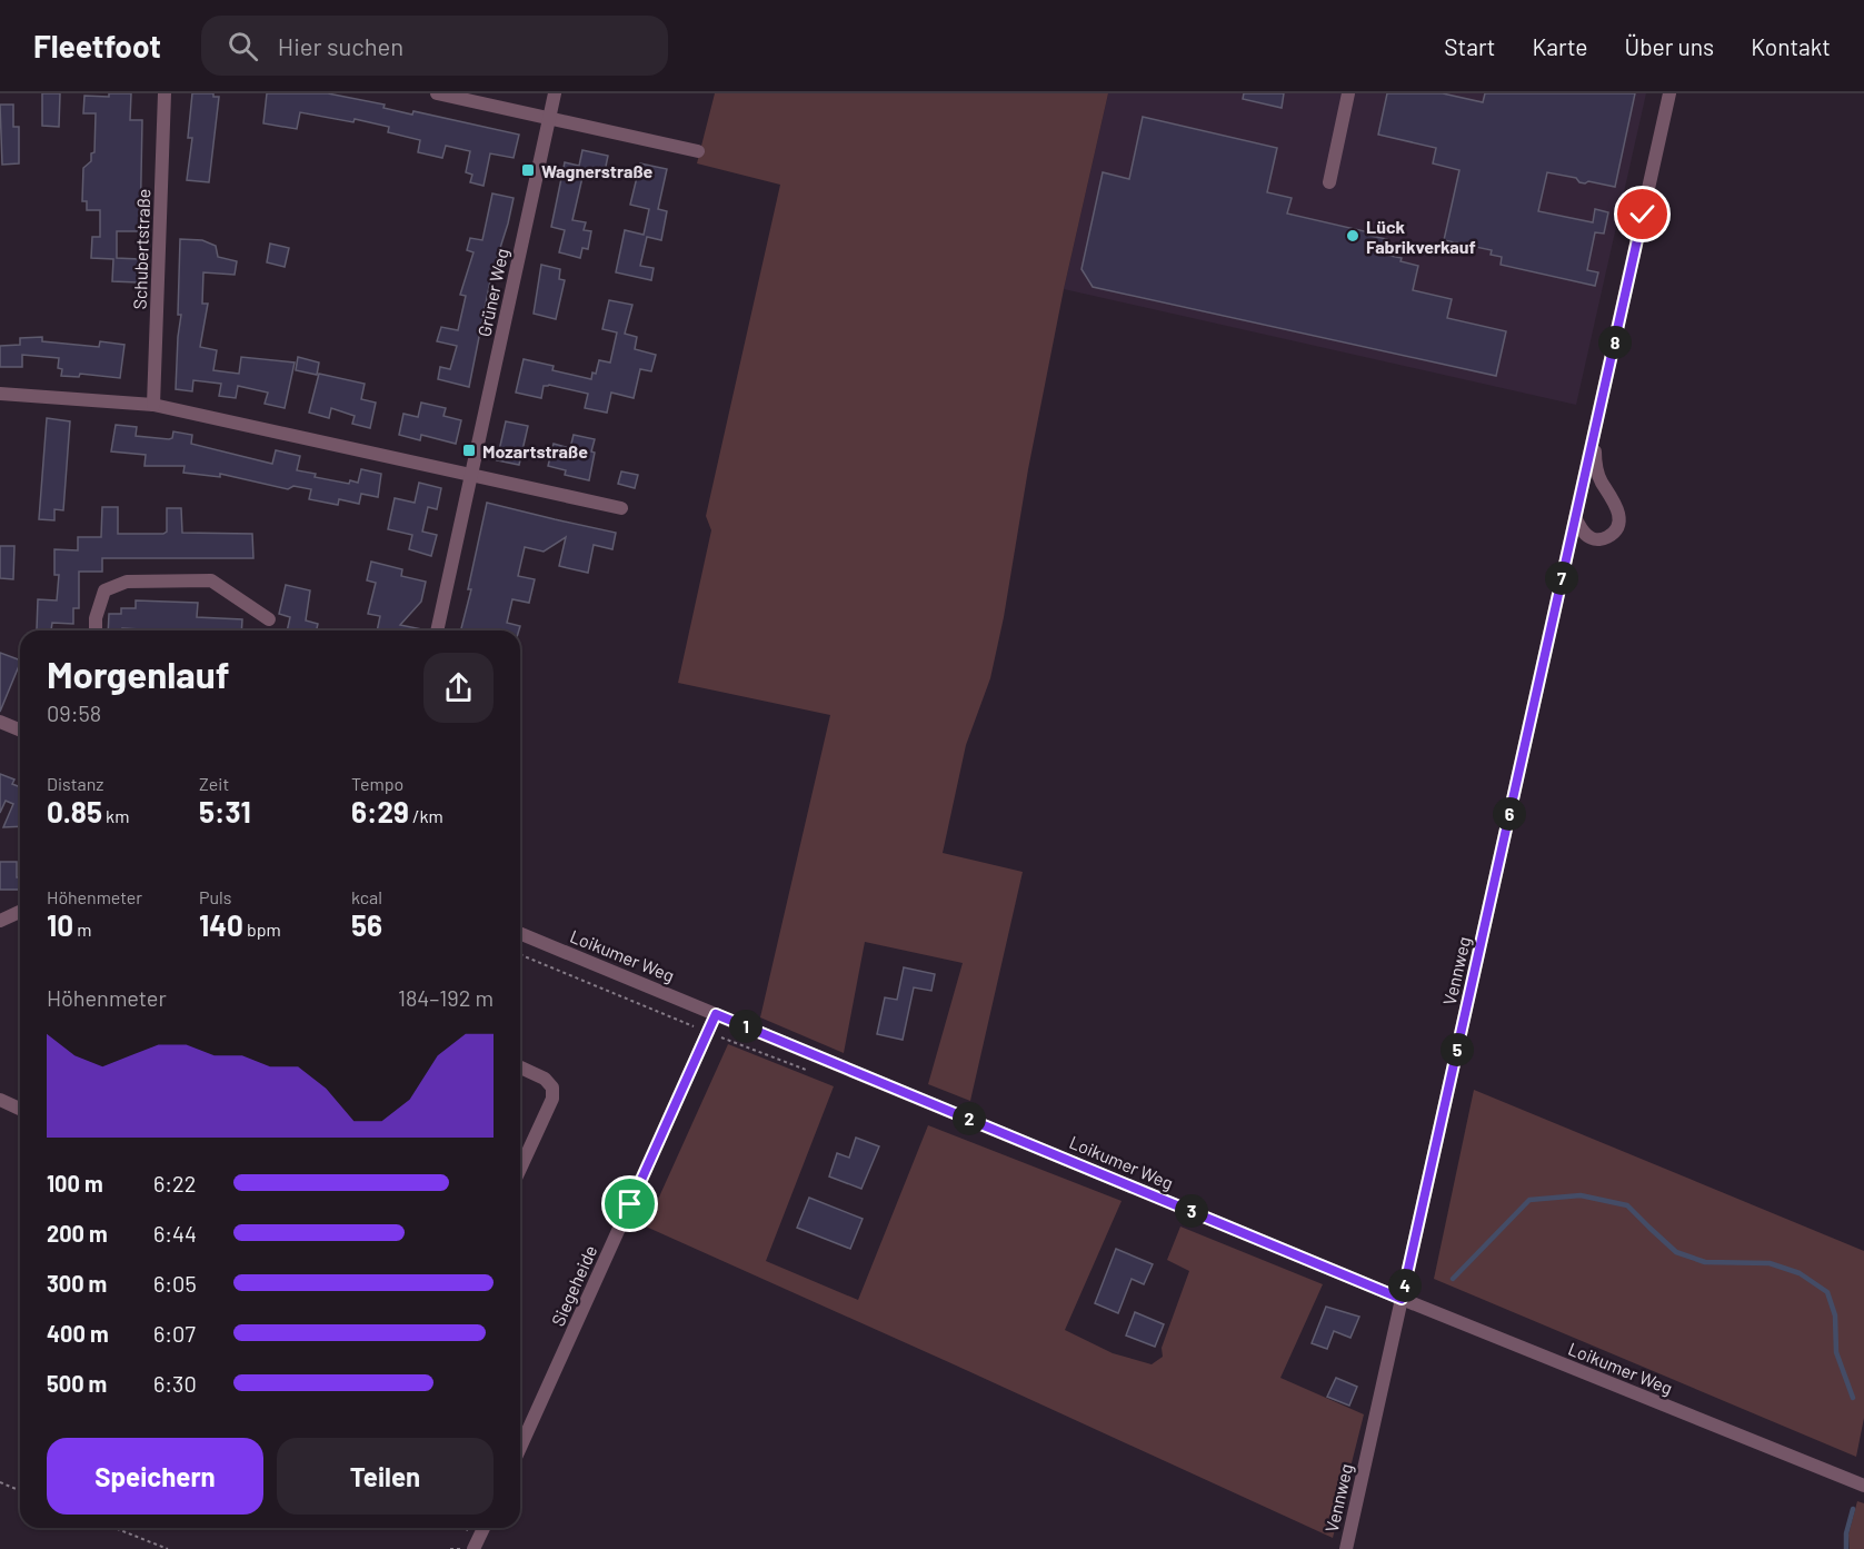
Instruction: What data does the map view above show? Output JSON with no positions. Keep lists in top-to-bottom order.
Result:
{
  "streets": {
    "street": [
      "Schubertstraße",
      "Grüner Weg",
      "Loikumer Weg",
      "Vennweg",
      "Siegeheide"
    ]
  },
  "crossings": [
    ["Loikumer Weg", "Vennweg"],
    ["Loikumer Weg", "Siegeheide"]
  ],
  "places": {
    "transit": ["Wagnerstraße", "Mozartstraße"],
    "other": ["Lück Fabrikverkauf"]
  },
  "page": {
    "header": "Fleetfoot",
    "search": "Hier suchen",
    "nav": [
      "Start",
      "Karte",
      "Über uns",
      "Kontakt"
    ],
    "pins": [
      "8",
      "7",
      "6",
      "1",
      "5",
      "2",
      "3",
      "4"
    ],
    "heading": ["Morgenlauf", "09:58"],
    "stats": [
      ["Distanz", "0.85 km"],
      ["Zeit", "5:31"],
      ["Tempo", "6:29 /km"],
      ["Höhenmeter", "10 m"],
      ["Puls", "140 bpm"],
      ["kcal", "56"]
    ],
    "chart": ["Höhenmeter", "184–192 m"],
    "list": [
      {
        "name": "100 m",
        "note": "6:22"
      },
      {
        "name": "200 m",
        "note": "6:44"
      },
      {
        "name": "300 m",
        "note": "6:05"
      },
      {
        "name": "400 m",
        "note": "6:07"
      },
      {
        "name": "500 m",
        "note": "6:30"
      }
    ],
    "buttons": ["Speichern", "Teilen"]
  }
}
